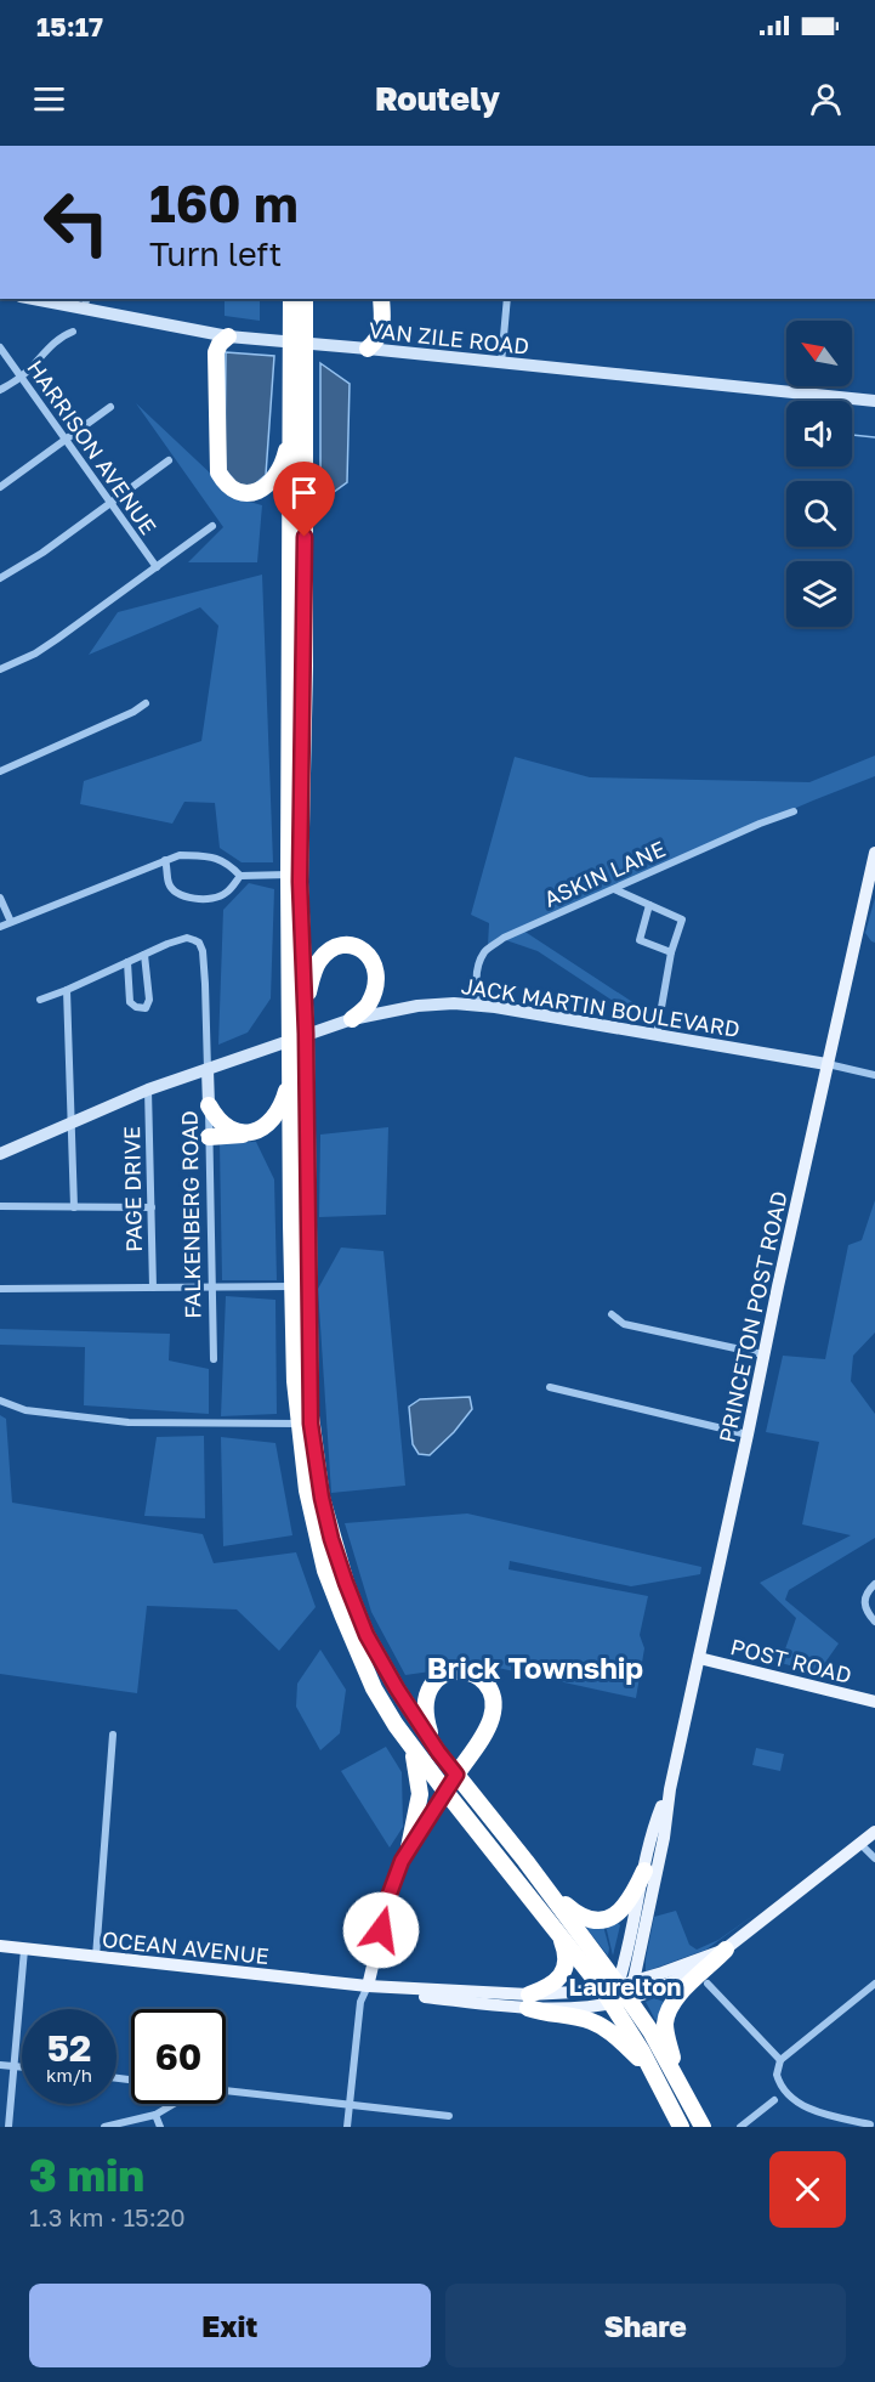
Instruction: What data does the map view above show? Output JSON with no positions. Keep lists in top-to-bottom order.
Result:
{
  "streets": {
    "main road": ["PRINCETON POST ROAD", "POST ROAD", "OCEAN AVENUE"],
    "street": [
      "VAN ZILE ROAD",
      "HARRISON AVENUE",
      "ASKIN LANE",
      "JACK MARTIN BOULEVARD",
      "PAGE DRIVE",
      "FALKENBERG ROAD"
    ]
  },
  "crossings": [
    ["ASKIN LANE", "JACK MARTIN BOULEVARD"],
    ["JACK MARTIN BOULEVARD", "PAGE DRIVE"],
    ["JACK MARTIN BOULEVARD", "FALKENBERG ROAD"],
    ["JACK MARTIN BOULEVARD", "PRINCETON POST ROAD"],
    ["PRINCETON POST ROAD", "POST ROAD"],
    ["PRINCETON POST ROAD", "OCEAN AVENUE"]
  ],
  "districts": ["Brick Township", "Laurelton"],
  "north": "top left",
  "page": {
    "status": "15:17",
    "header": "Routely",
    "turn": ["160 m", "Turn left"],
    "speed": "52 km/h",
    "limit": "60",
    "heading": ["3 min", "1.3 km · 15:20"],
    "buttons": ["Exit", "Share"]
  }
}
